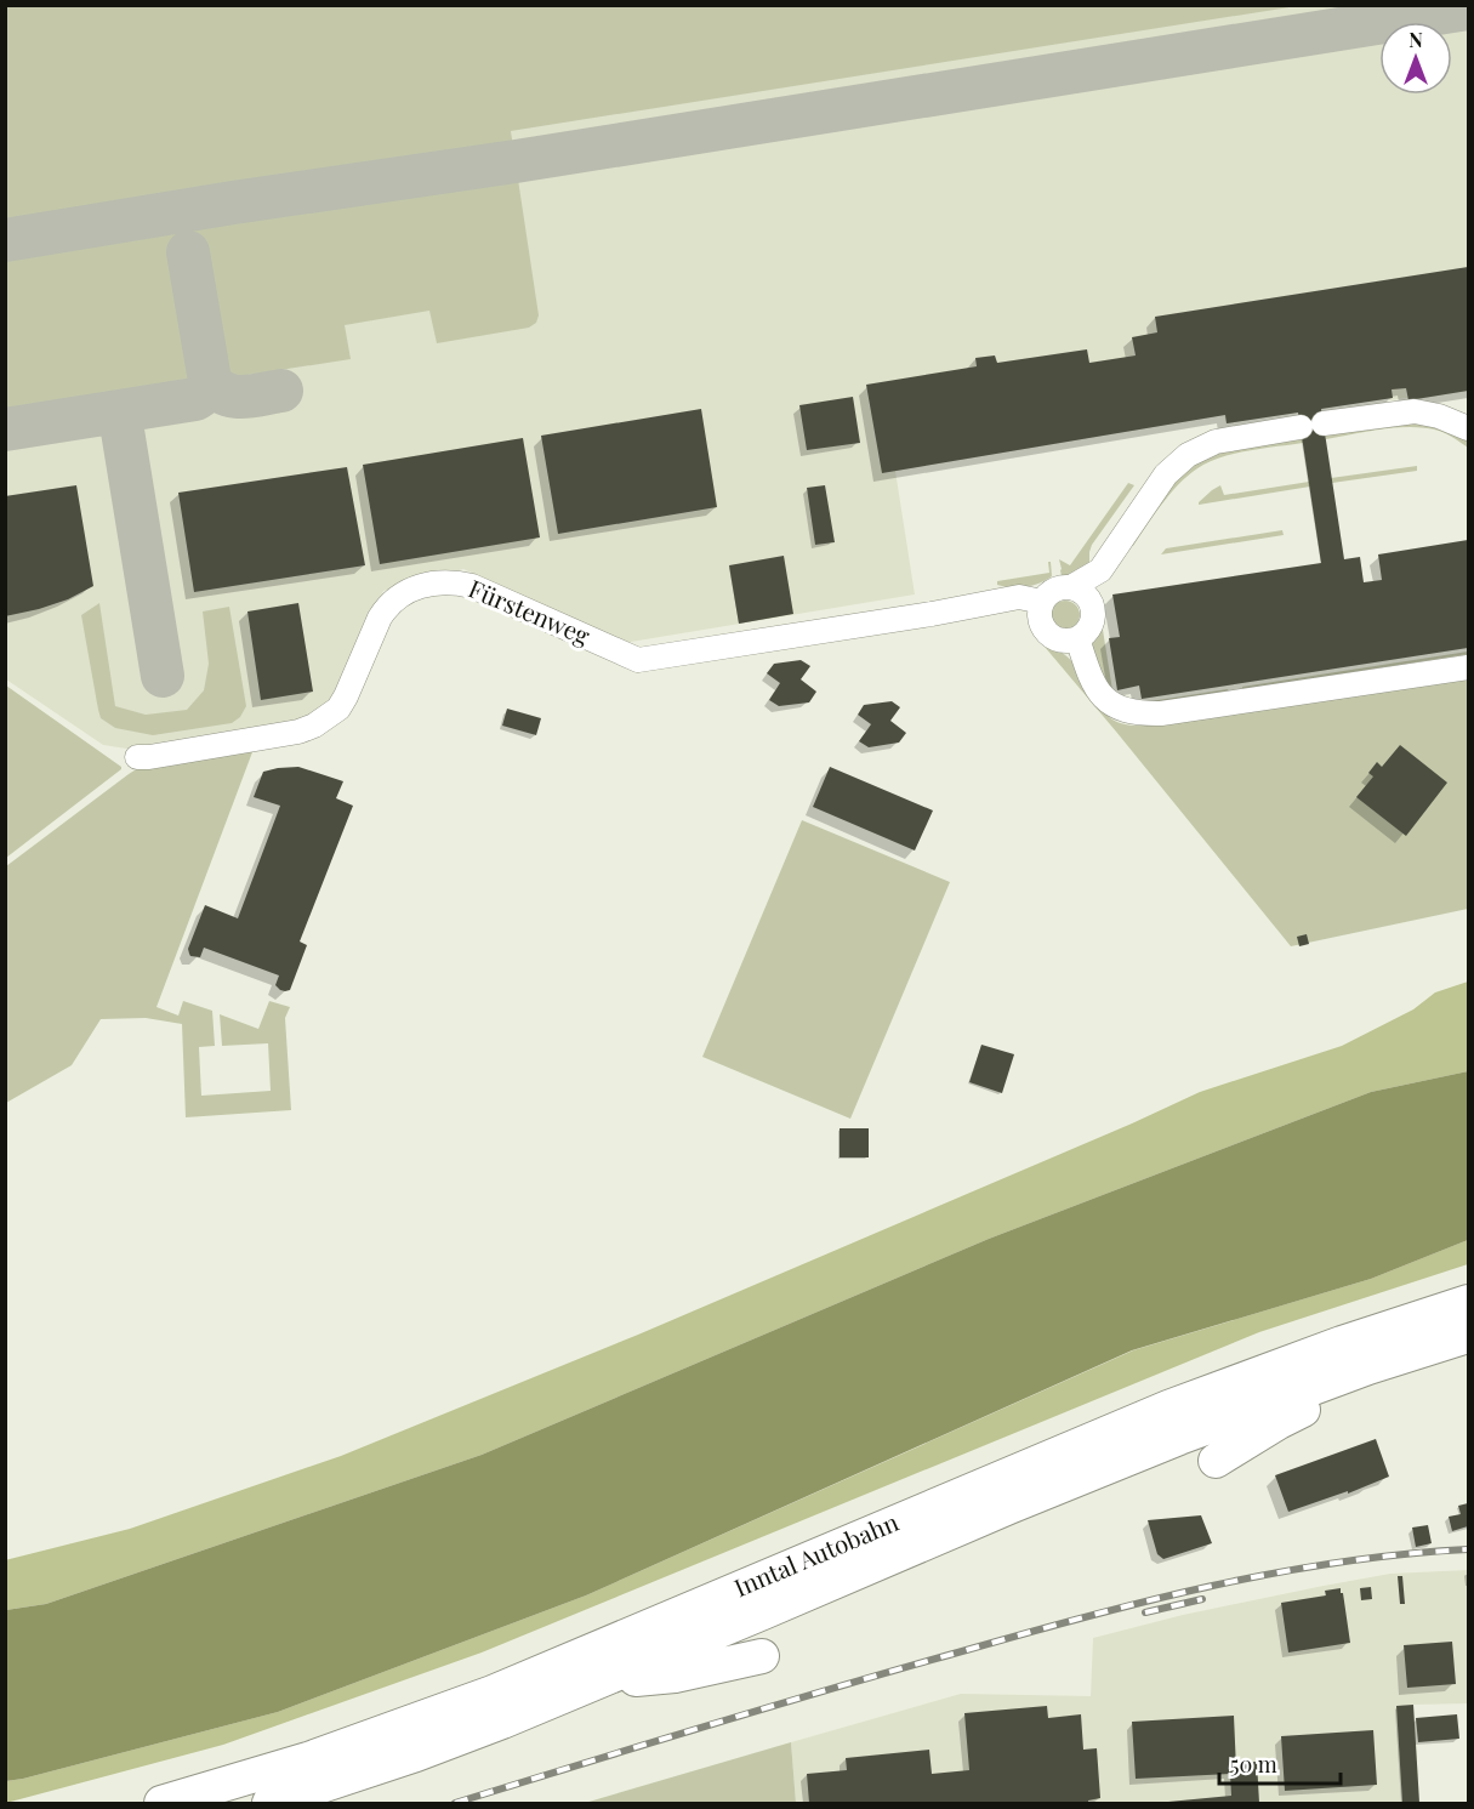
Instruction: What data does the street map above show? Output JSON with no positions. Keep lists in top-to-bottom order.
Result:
{
  "streets": {
    "highway": ["Inntal Autobahn"],
    "street": ["Fürstenweg"]
  },
  "scale_bar": "50 m",
  "north": "top"
}
